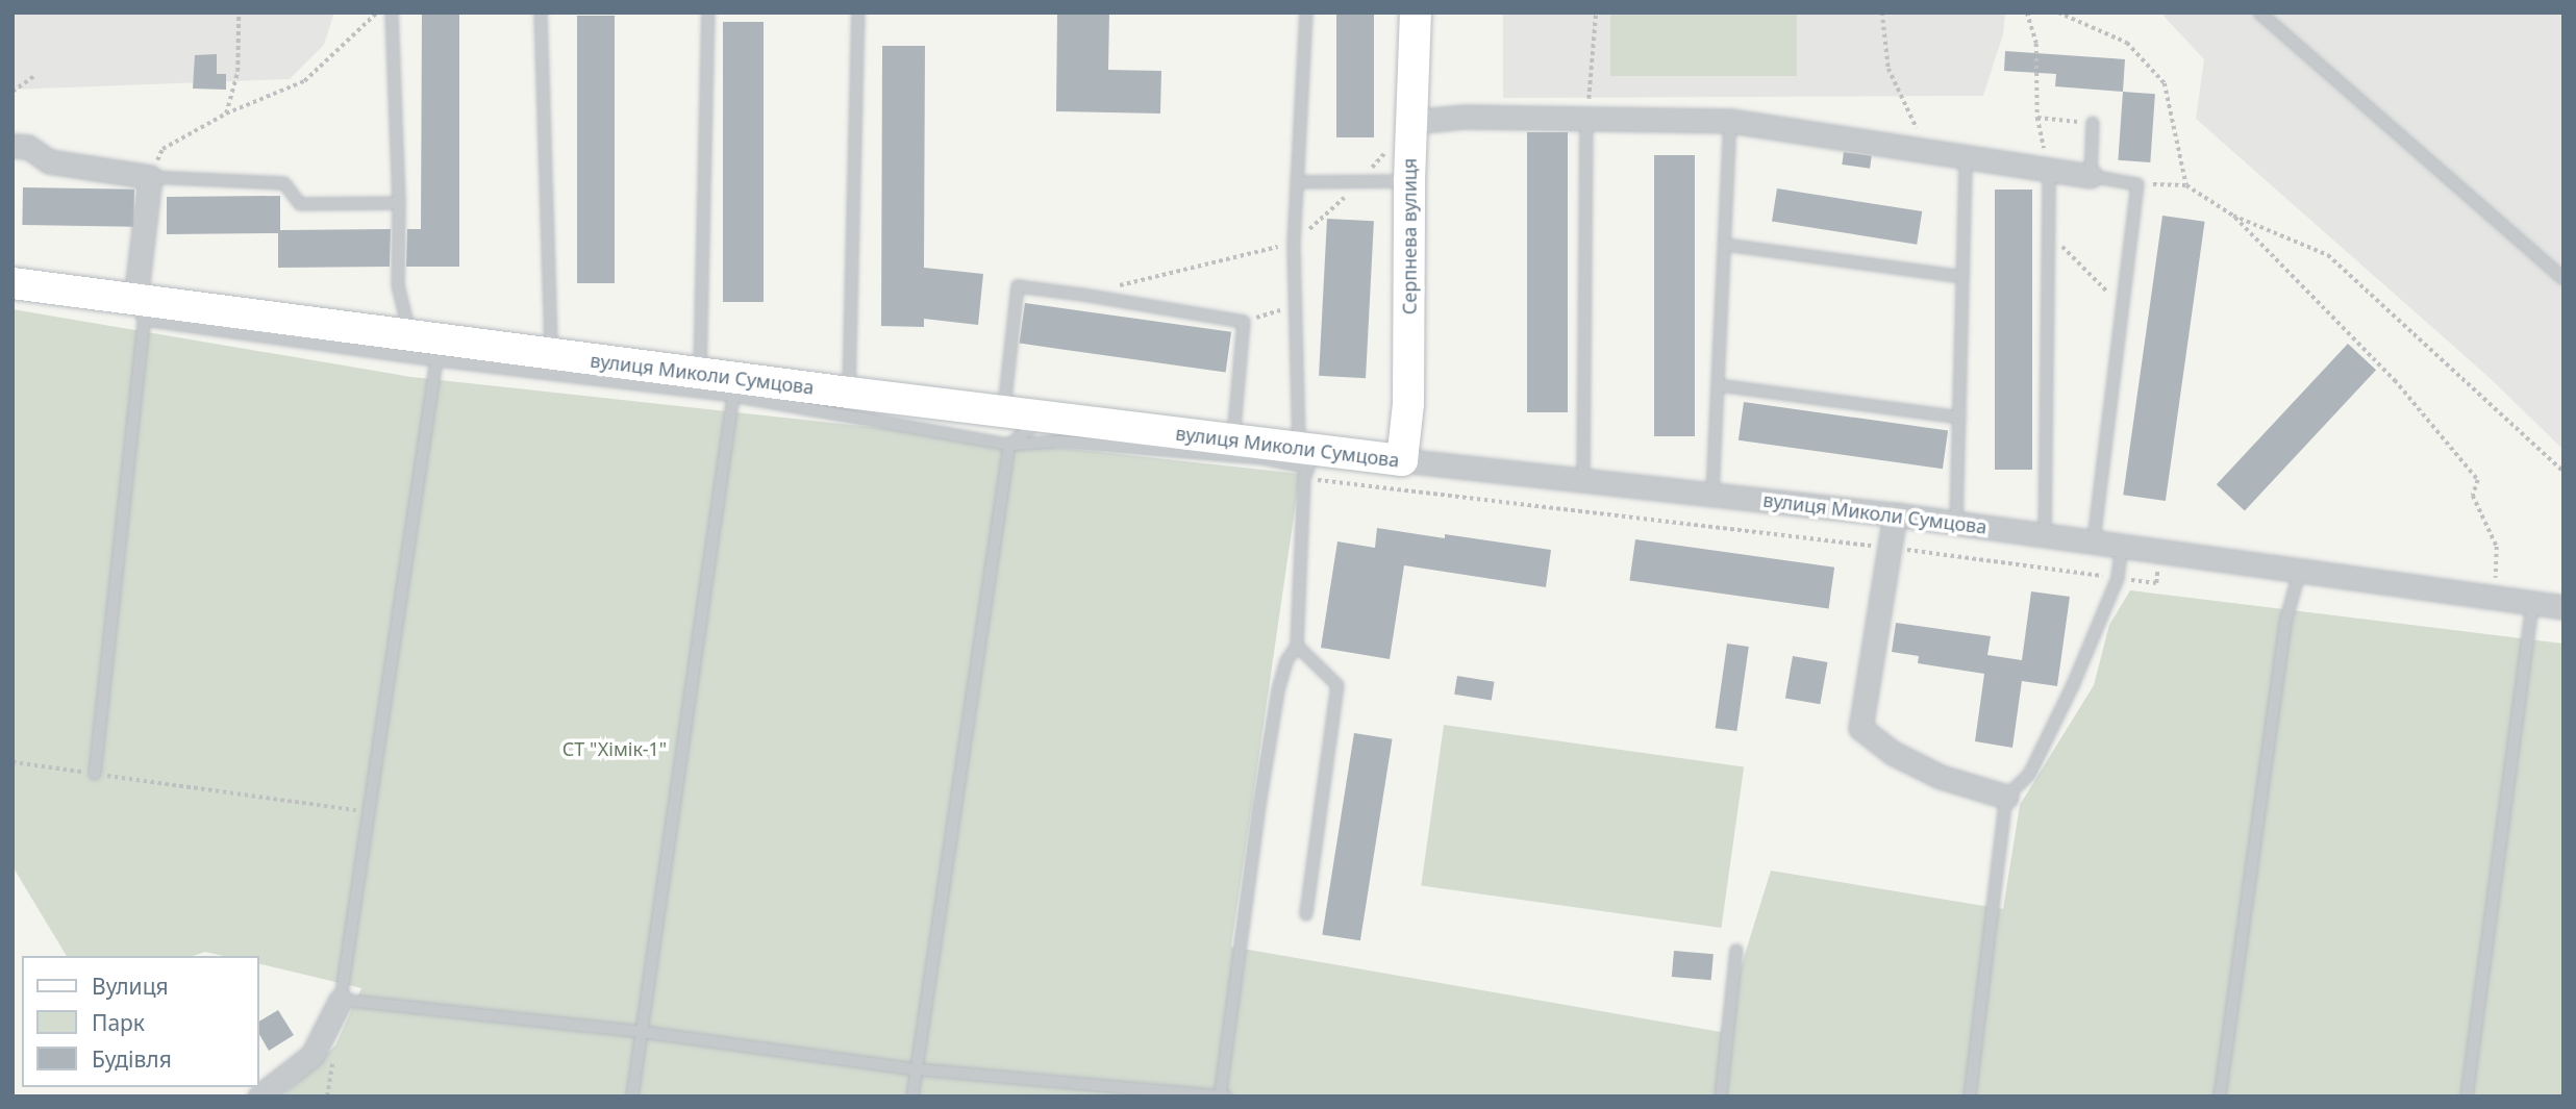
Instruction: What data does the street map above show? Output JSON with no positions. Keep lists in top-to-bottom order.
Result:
{
  "streets": {
    "street": ["Серпнева вулиця", "вулиця Миколи Сумцова"]
  },
  "crossings": [
    ["Серпнева вулиця", "вулиця Миколи Сумцова"]
  ],
  "parks": ["СТ \"Хімік-1\""],
  "legend": ["Вулиця", "Парк", "Будівля"]
}
